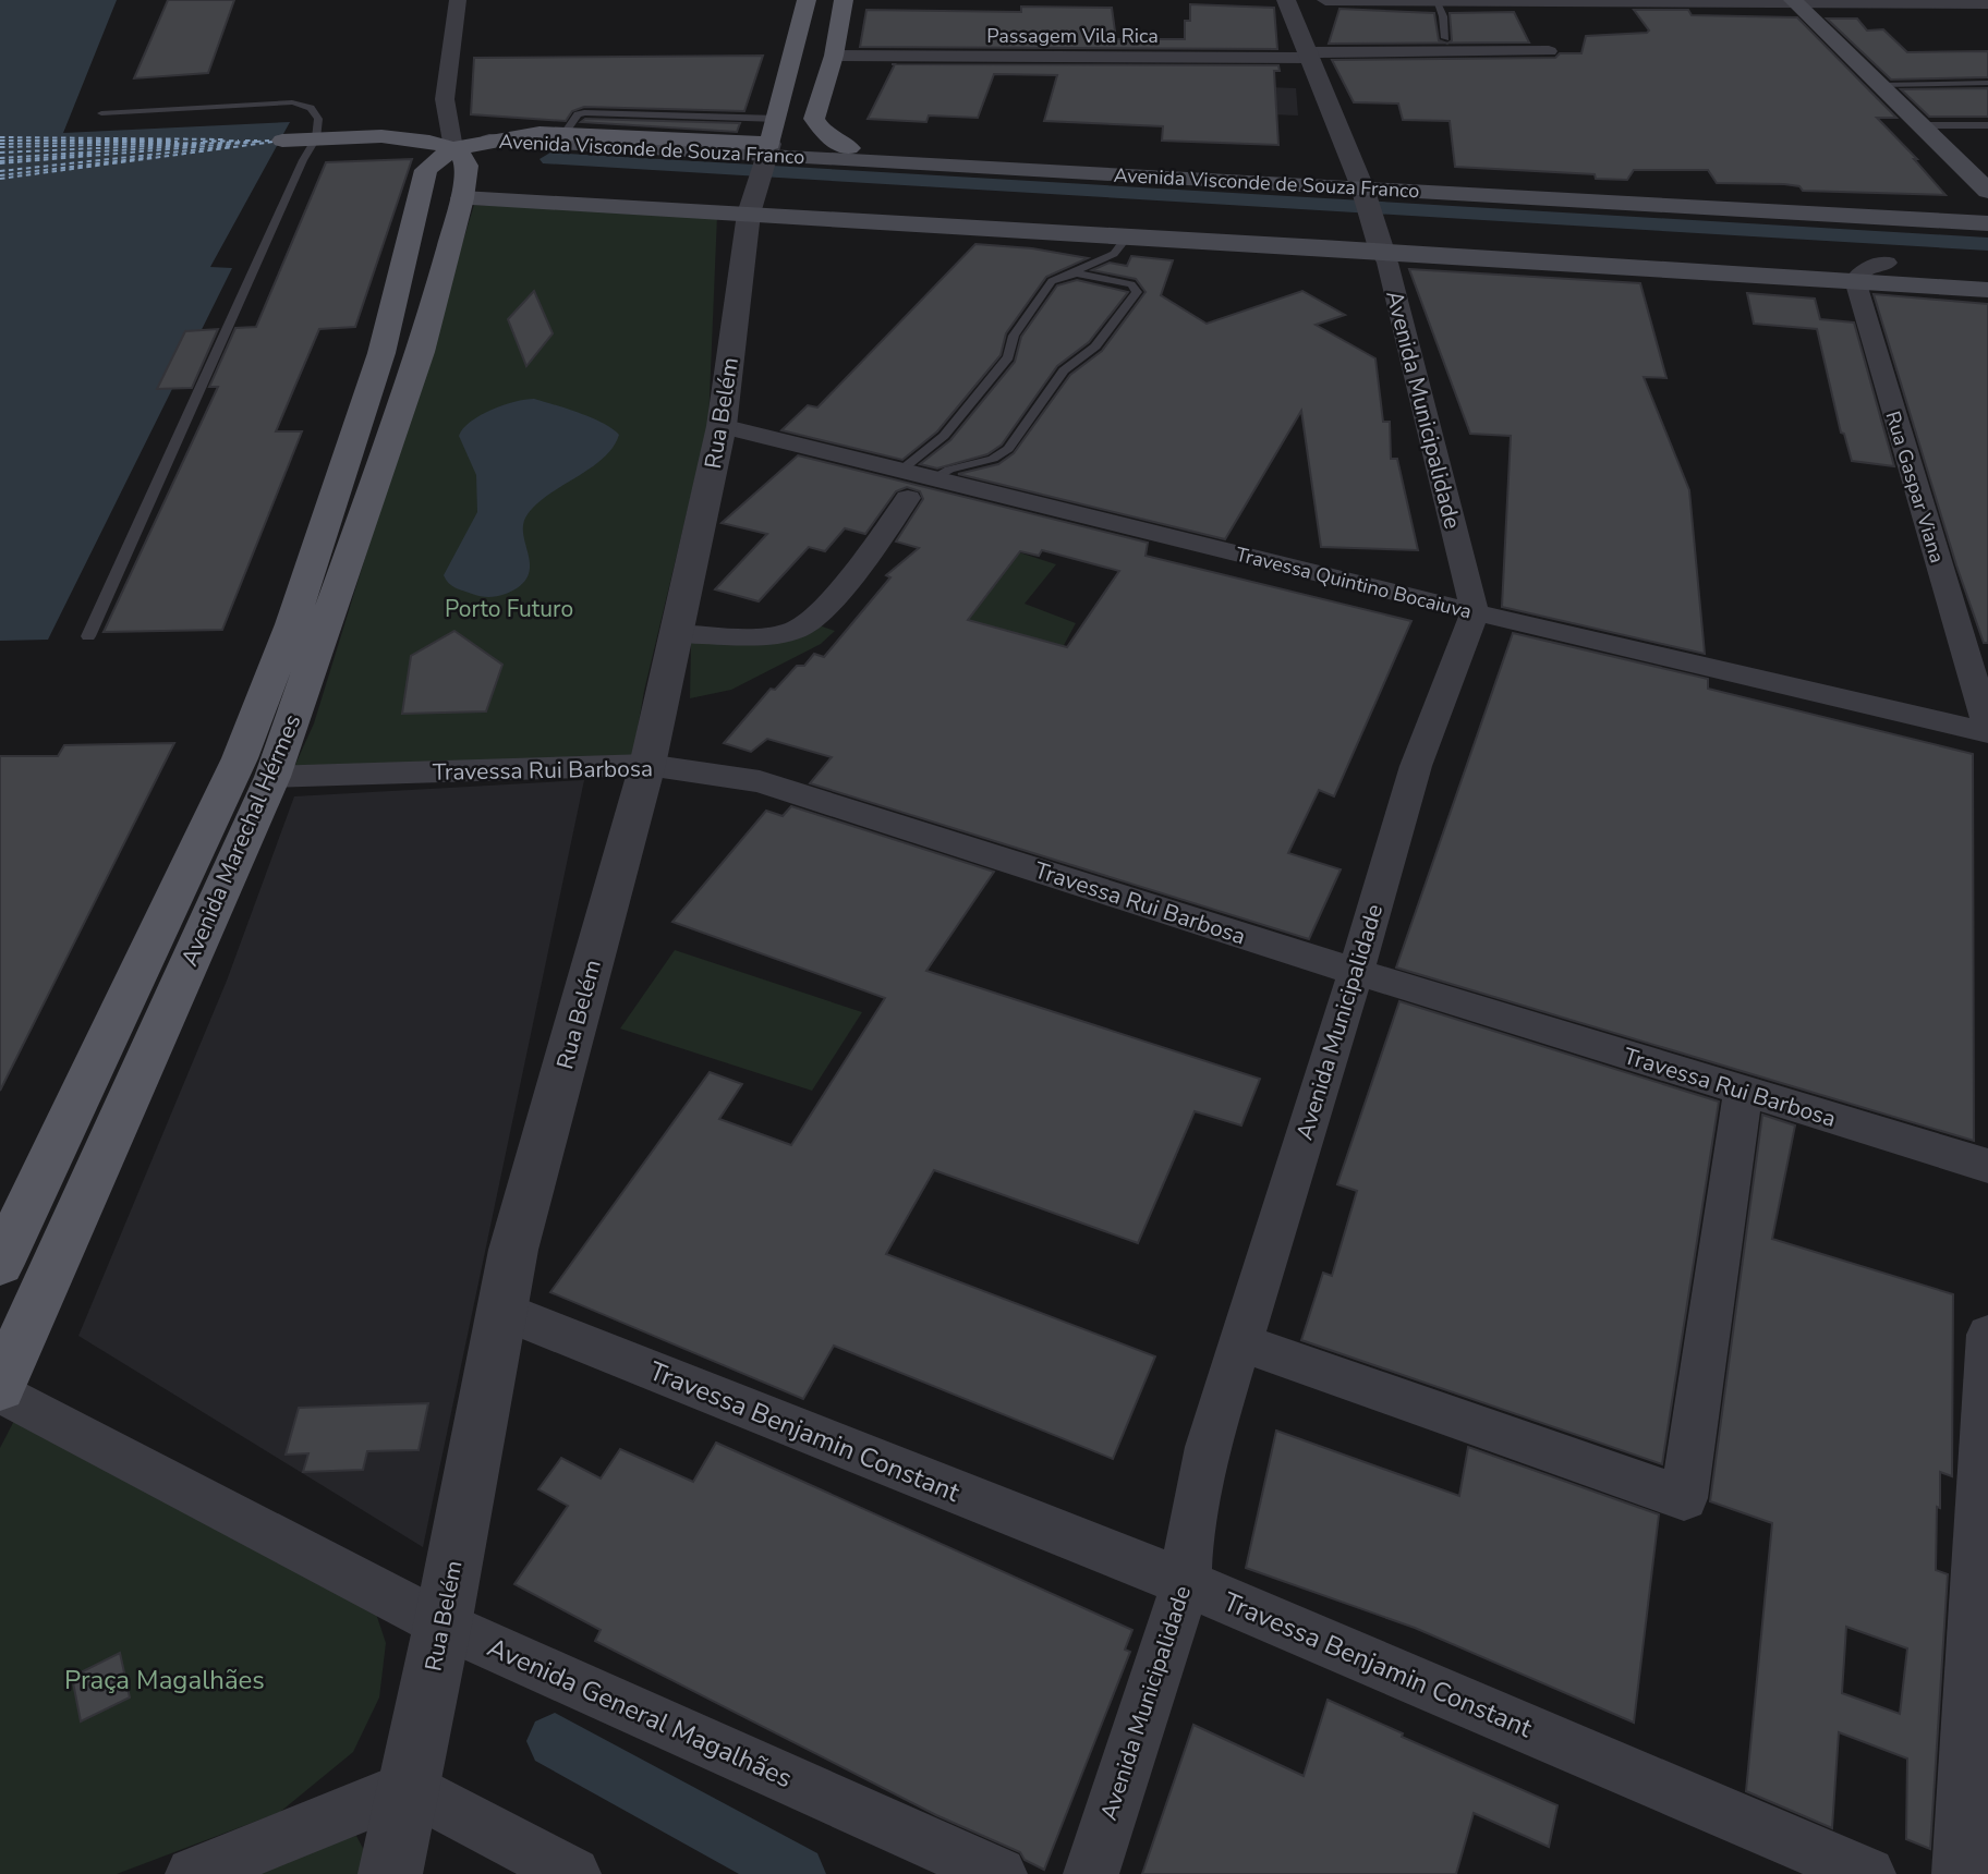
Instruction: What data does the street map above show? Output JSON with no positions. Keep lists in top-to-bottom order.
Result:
{
  "streets": {
    "main road": ["Avenida Visconde de Souza Franco", "Avenida Marechal Hérmes"],
    "street": [
      "Passagem Vila Rica",
      "Avenida Municipalidade",
      "Rua Belém",
      "Rua Gaspar Viana",
      "Travessa Quintino Bocaiuva",
      "Travessa Rui Barbosa",
      "Travessa Benjamin Constant",
      "Avenida General Magalhães"
    ]
  },
  "crossings": [
    ["Passagem Vila Rica", "Avenida Municipalidade"],
    ["Avenida Visconde de Souza Franco", "Avenida Municipalidade"],
    ["Avenida Visconde de Souza Franco", "Rua Belém"],
    ["Avenida Visconde de Souza Franco", "Rua Gaspar Viana"],
    ["Avenida Visconde de Souza Franco", "Avenida Marechal Hérmes"],
    ["Avenida Municipalidade", "Travessa Quintino Bocaiuva"],
    ["Avenida Municipalidade", "Travessa Rui Barbosa"],
    ["Avenida Municipalidade", "Travessa Benjamin Constant"],
    ["Rua Belém", "Travessa Quintino Bocaiuva"],
    ["Rua Belém", "Travessa Rui Barbosa"],
    ["Rua Belém", "Travessa Benjamin Constant"],
    ["Rua Belém", "Avenida General Magalhães"],
    ["Rua Gaspar Viana", "Travessa Quintino Bocaiuva"],
    ["Travessa Rui Barbosa", "Avenida Marechal Hérmes"],
    ["Avenida Marechal Hérmes", "Avenida General Magalhães"]
  ],
  "parks": ["Porto Futuro", "Praça Magalhães"]
}
